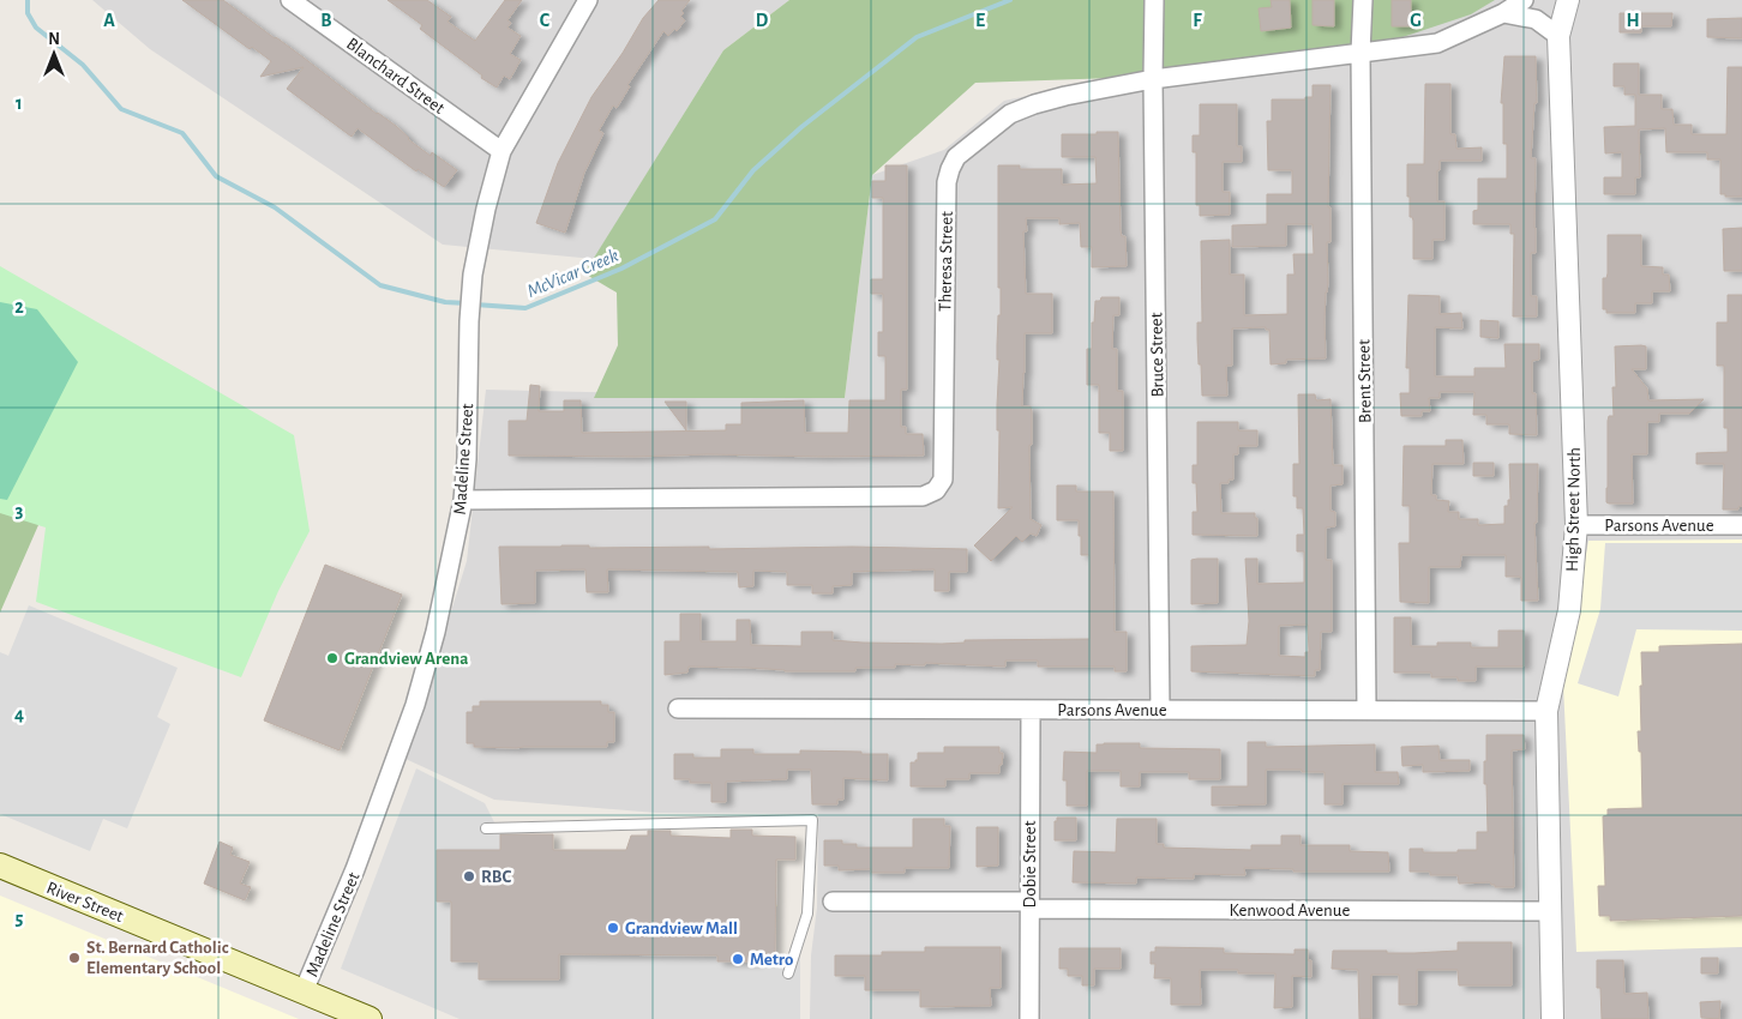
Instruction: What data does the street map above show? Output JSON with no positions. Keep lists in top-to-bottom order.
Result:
{
  "streets": {
    "main road": ["River Street"],
    "street": [
      "Blanchard Street",
      "Theresa Street",
      "Bruce Street",
      "Brent Street",
      "Madeline Street",
      "High Street North",
      "Parsons Avenue",
      "Dobie Street",
      "Kenwood Avenue"
    ]
  },
  "crossings": [
    ["Blanchard Street", "Madeline Street"],
    ["Theresa Street", "Bruce Street"],
    ["Theresa Street", "Brent Street"],
    ["Theresa Street", "Madeline Street"],
    ["Bruce Street", "Parsons Avenue"],
    ["Brent Street", "Parsons Avenue"],
    ["Madeline Street", "River Street"],
    ["High Street North", "Parsons Avenue"],
    ["High Street North", "Kenwood Avenue"],
    ["Parsons Avenue", "Dobie Street"],
    ["Dobie Street", "Kenwood Avenue"]
  ],
  "water": ["McVicar Creek"],
  "places": [
    "Grandview Arena",
    "RBC",
    "Grandview Mall",
    "St. Bernard Catholic Elementary School",
    "Metro"
  ],
  "north": "top",
  "grid": {
    "columns": [
      "A",
      "B",
      "C",
      "D",
      "E",
      "F",
      "G",
      "H"
    ],
    "rows": [
      "1",
      "2",
      "3",
      "4",
      "5"
    ]
  }
}
